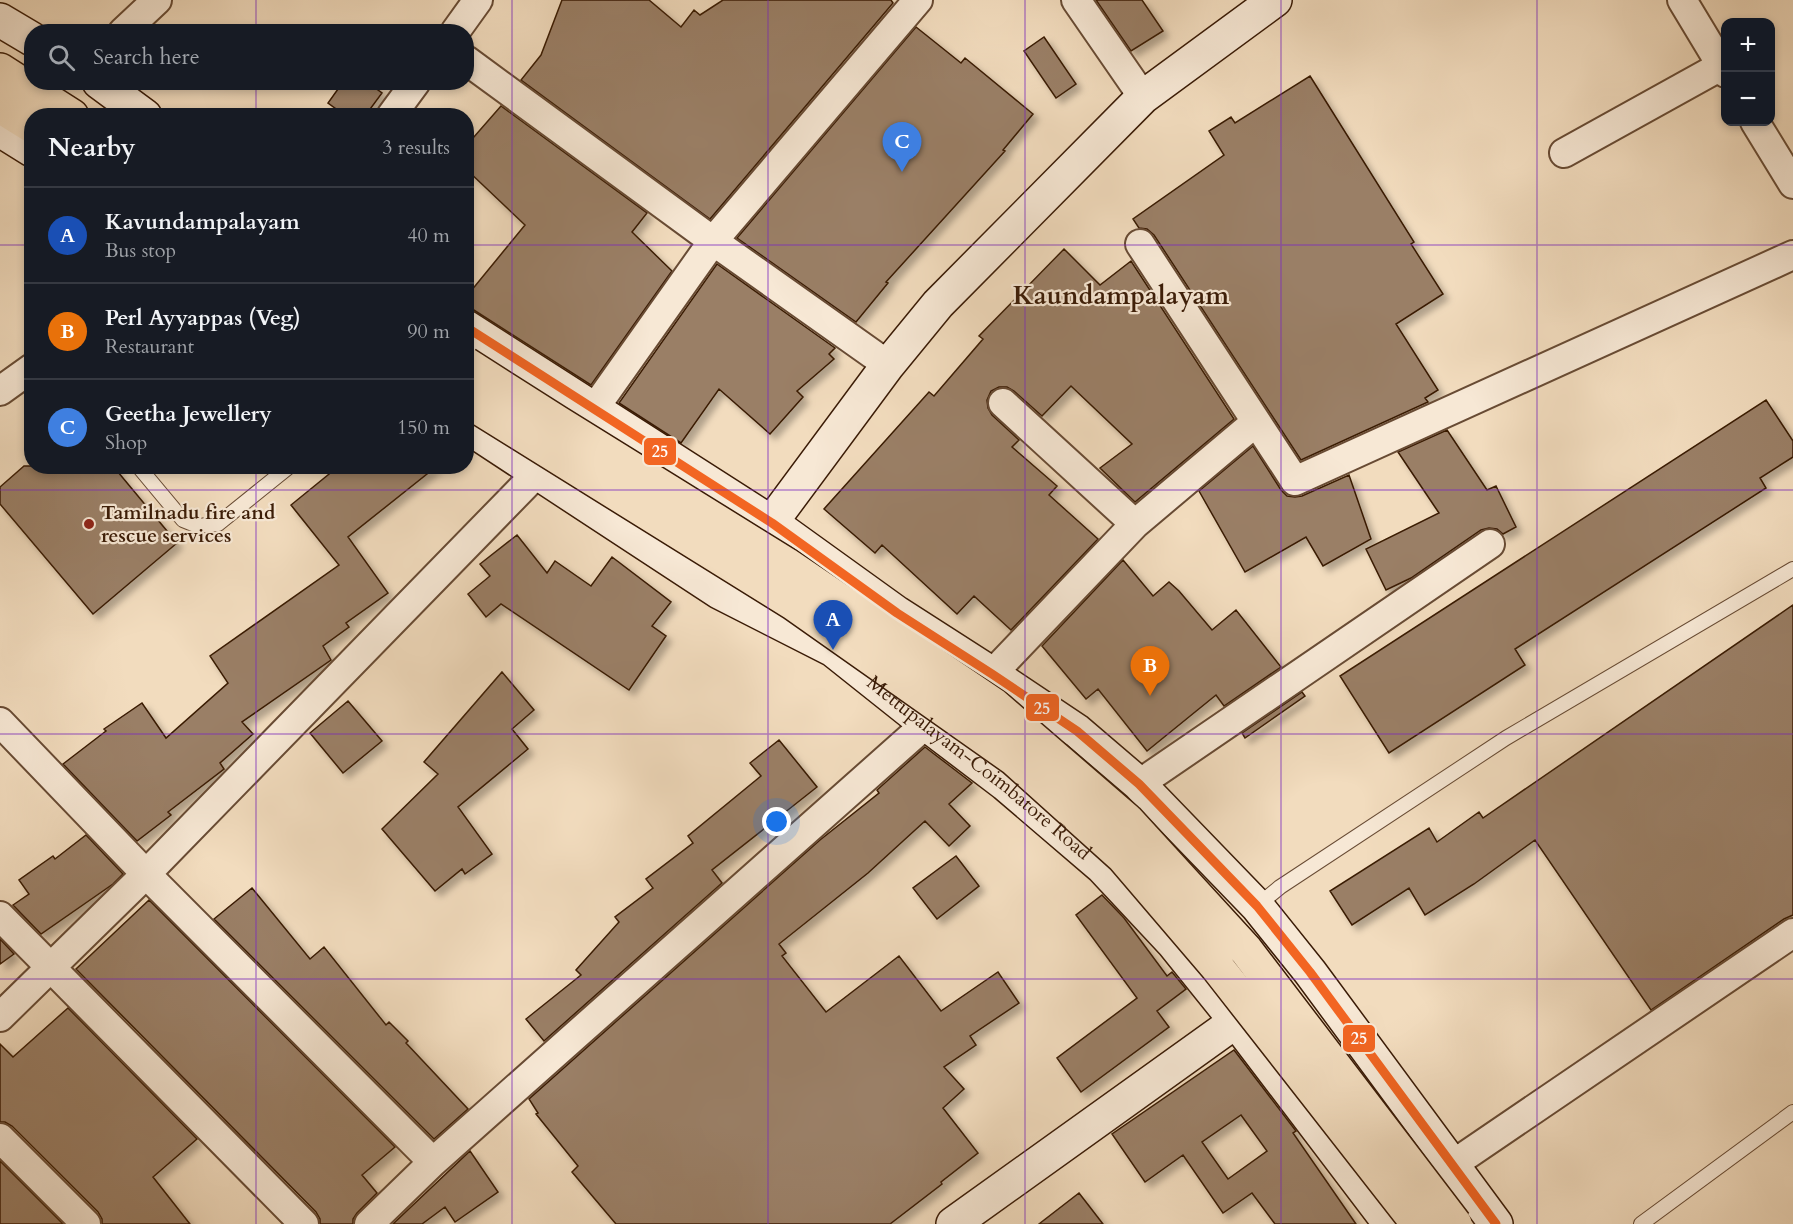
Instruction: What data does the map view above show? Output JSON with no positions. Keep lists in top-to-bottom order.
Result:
{
  "streets": {
    "main road": ["Mettupalayam-Coimbatore Road"]
  },
  "districts": ["Kaundampalayam"],
  "places": ["Tamilnadu fire and rescue services"],
  "lines": ["transit line 25"],
  "page": {
    "map_buttons": ["+", "−"],
    "search": "Search here",
    "heading": ["Nearby", "3 results"],
    "pins": ["C", "A", "B"],
    "list": [
      {
        "mark": "A",
        "name": "Kavundampalayam",
        "note": "Bus stop",
        "value": "40 m"
      },
      {
        "mark": "B",
        "name": "Perl Ayyappas (Veg)",
        "note": "Restaurant",
        "value": "90 m"
      },
      {
        "mark": "C",
        "name": "Geetha Jewellery",
        "note": "Shop",
        "value": "150 m"
      }
    ]
  }
}
